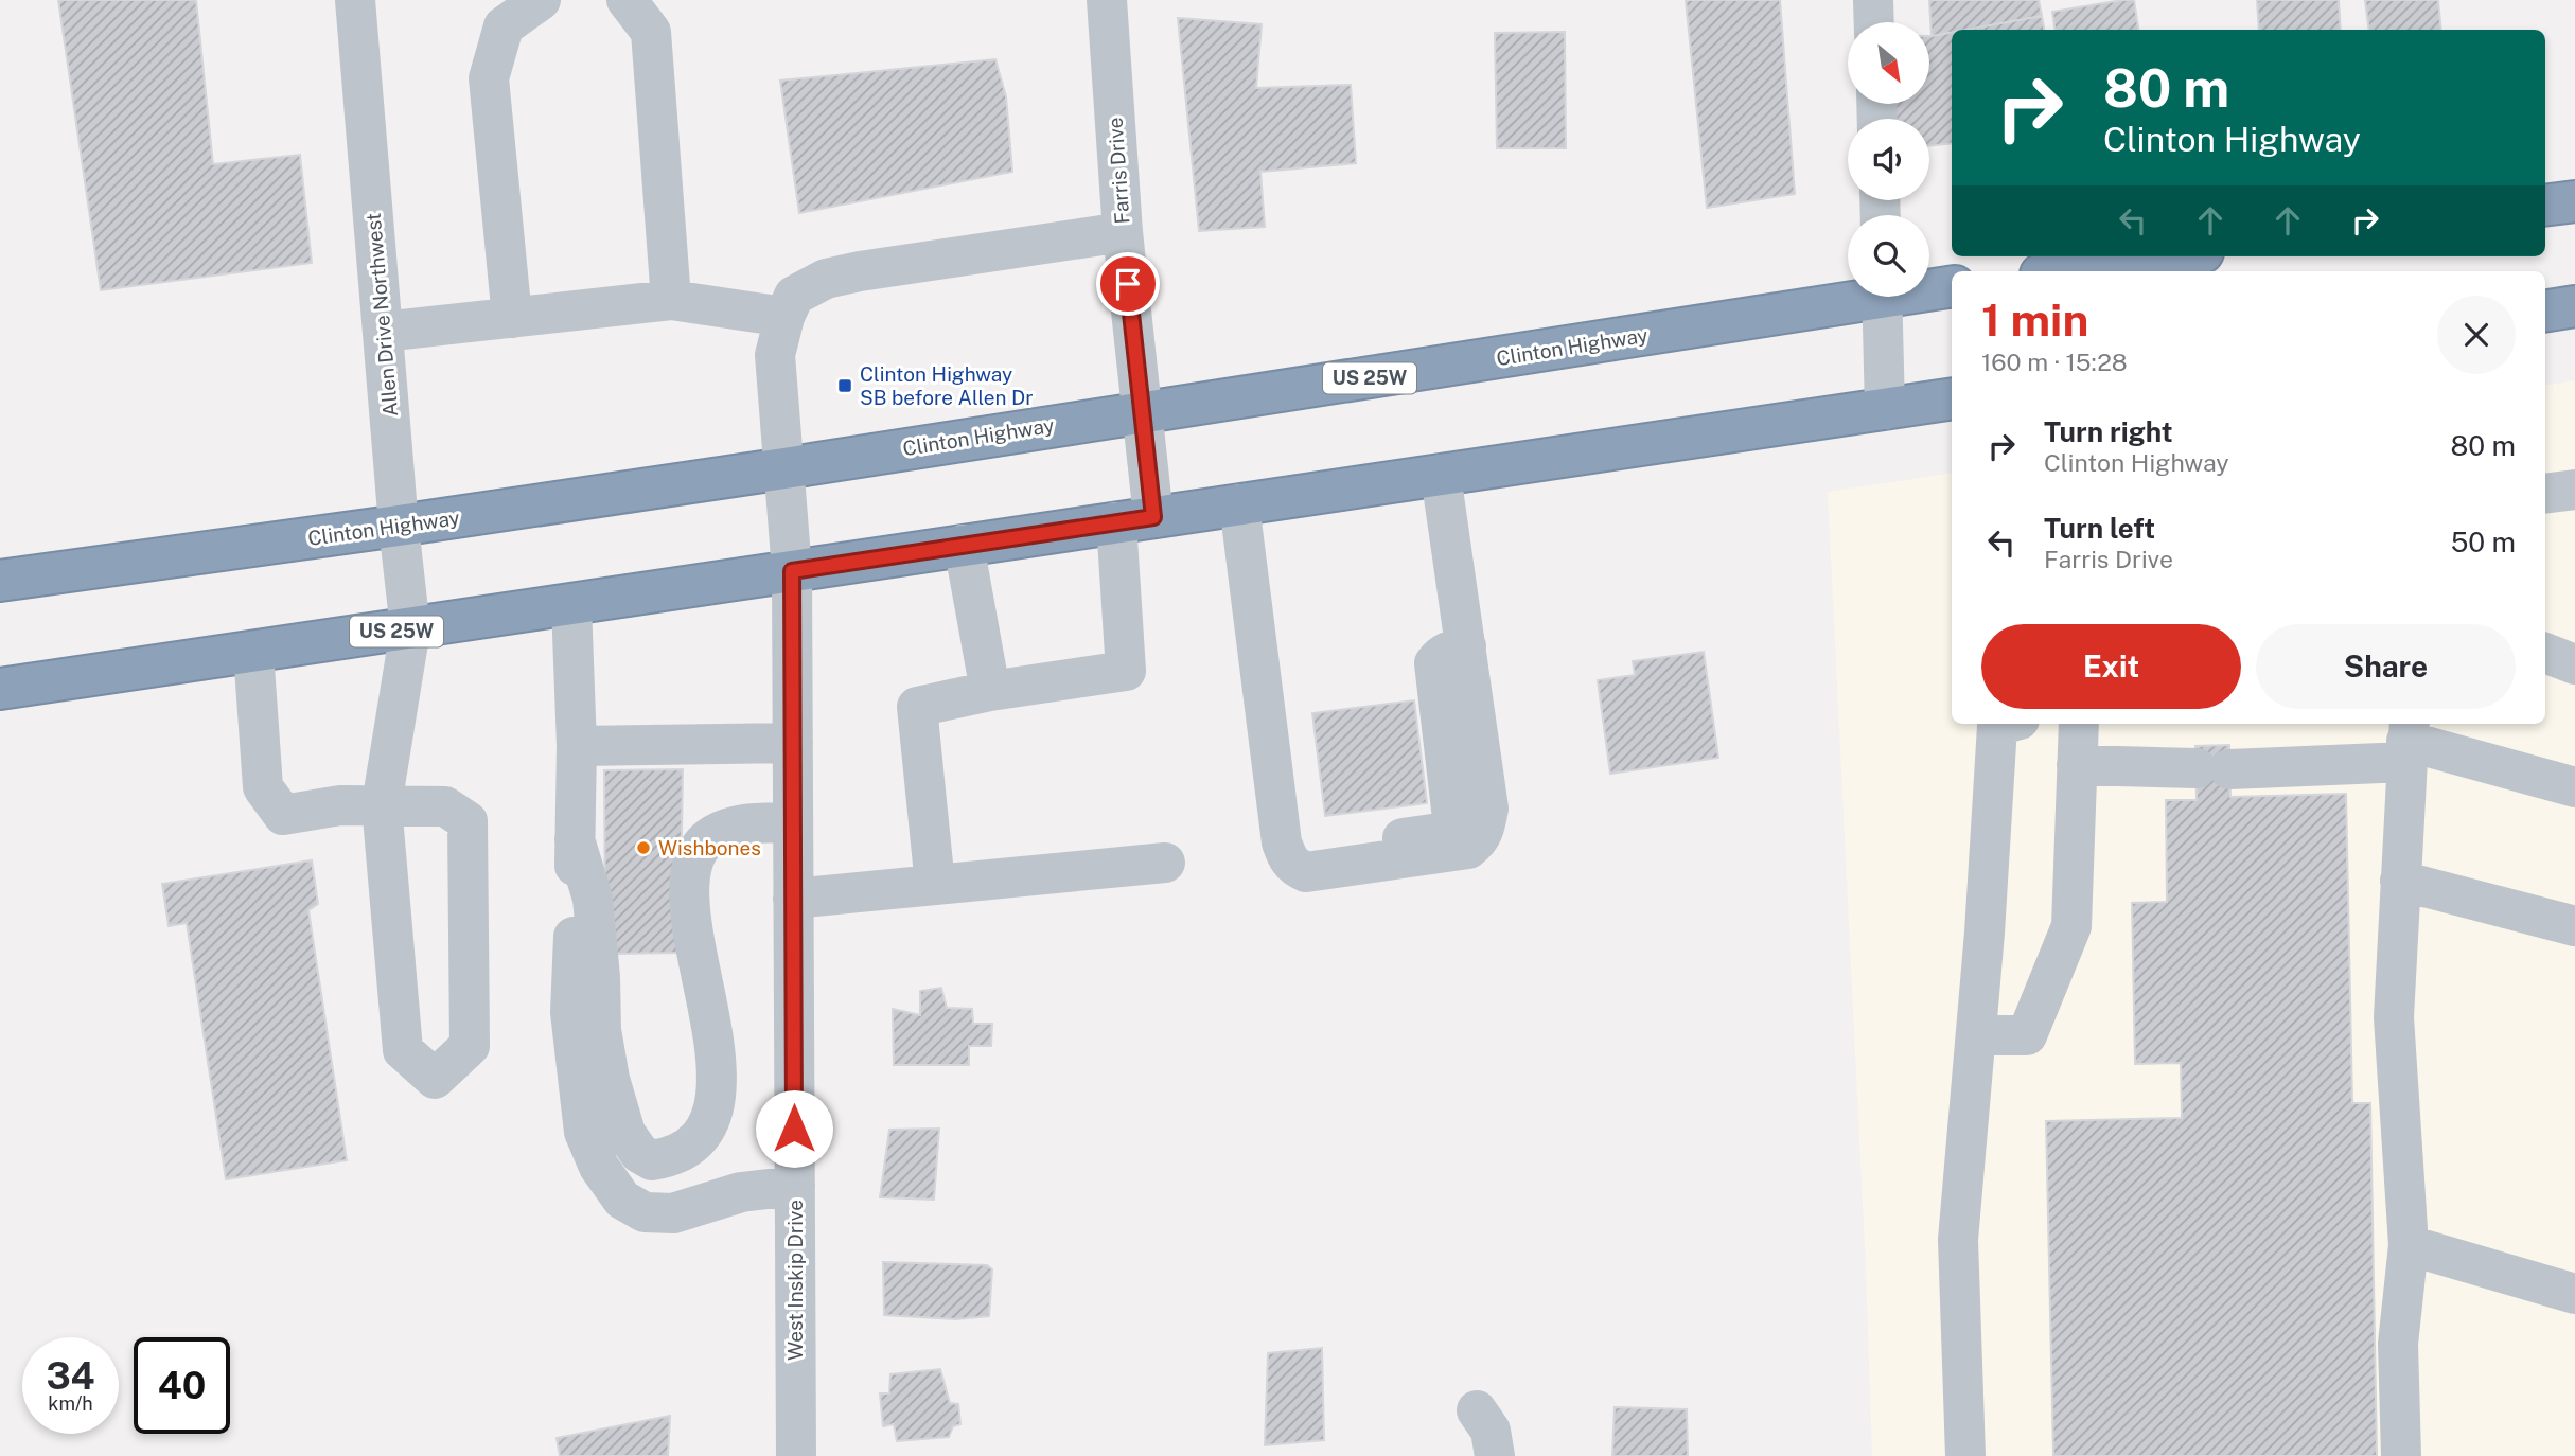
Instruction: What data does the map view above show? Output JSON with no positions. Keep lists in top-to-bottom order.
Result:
{
  "streets": {
    "highway": ["Clinton Highway", "US 25W"],
    "street": ["Farris Drive", "Allen Drive Northwest", "West Inskip Drive"]
  },
  "crossings": [
    ["Farris Drive", "Clinton Highway"],
    ["Farris Drive", "US 25W"],
    ["Allen Drive Northwest", "Clinton Highway"],
    ["Allen Drive Northwest", "US 25W"],
    ["Clinton Highway", "West Inskip Drive"],
    ["US 25W", "West Inskip Drive"]
  ],
  "places": {
    "transit": ["Clinton Highway SB before Allen Dr"],
    "other": ["Wishbones"]
  },
  "north": "bottom right",
  "page": {
    "turn": ["80 m", "Clinton Highway"],
    "heading": ["1 min", "160 m · 15:28"],
    "list": [
      {
        "name": "Turn right",
        "note": "Clinton Highway",
        "value": "80 m"
      },
      {
        "name": "Turn left",
        "note": "Farris Drive",
        "value": "50 m"
      }
    ],
    "buttons": ["Exit", "Share"],
    "speed": "34 km/h",
    "limit": "40"
  }
}
